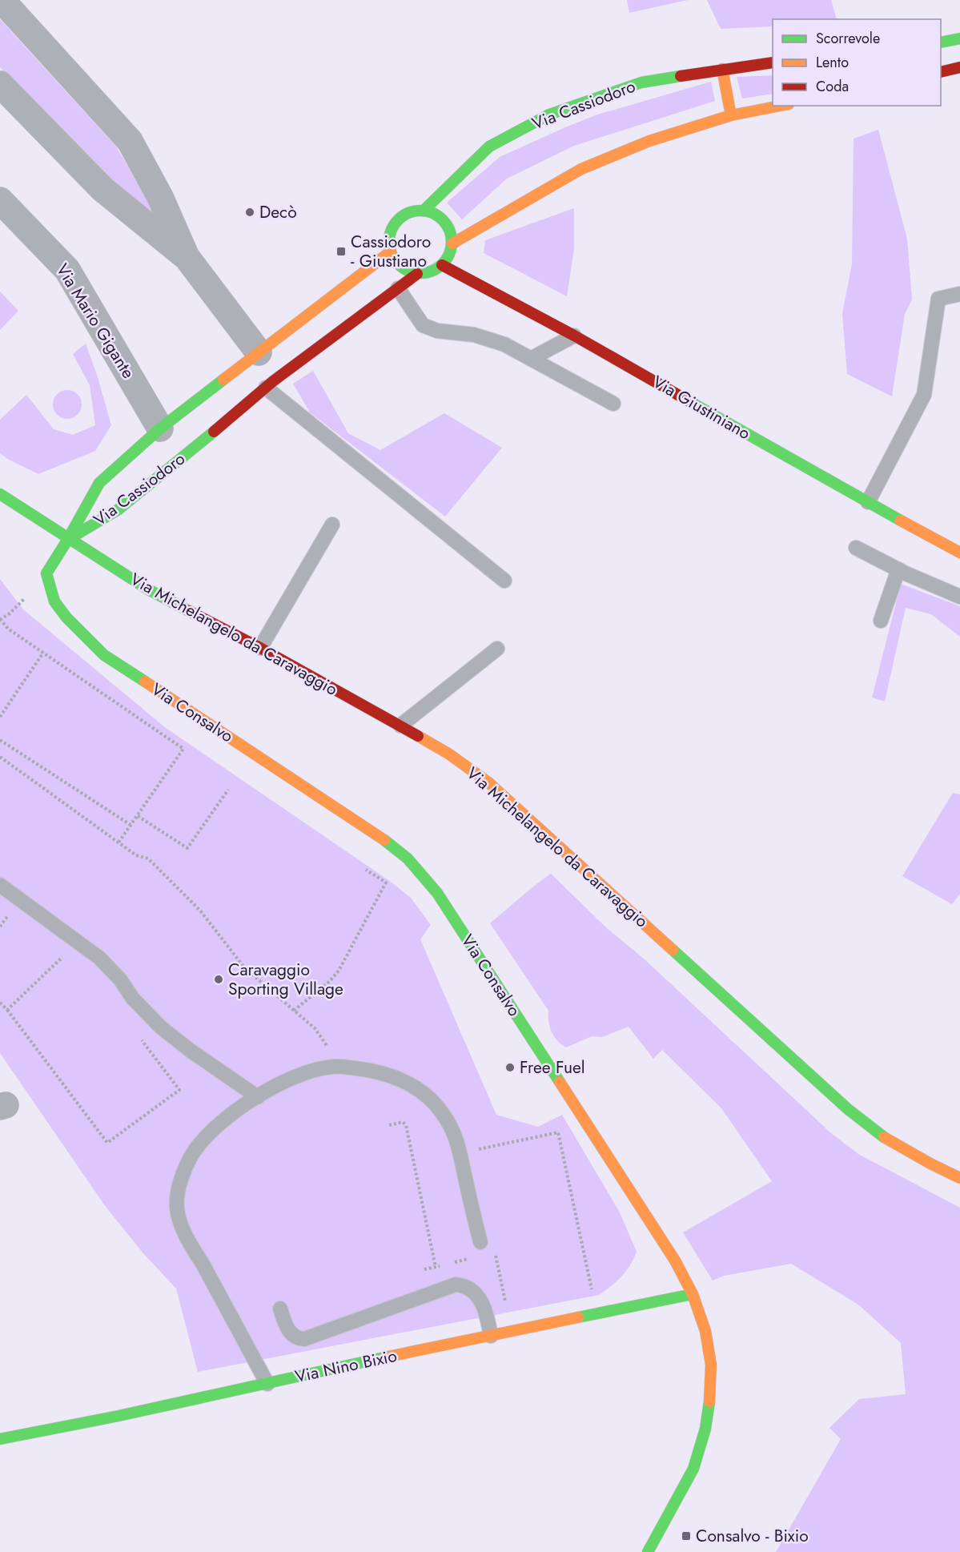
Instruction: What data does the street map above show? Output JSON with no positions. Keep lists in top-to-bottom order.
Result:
{
  "streets": {
    "main road": [
      "Via Cassiodoro",
      "Via Giustiniano",
      "Via Michelangelo da Caravaggio",
      "Via Consalvo",
      "Via Nino Bixio"
    ],
    "street": ["Via Mario Gigante"]
  },
  "crossings": [
    ["Via Cassiodoro", "Via Mario Gigante"],
    ["Via Cassiodoro", "Via Giustiniano"],
    ["Via Cassiodoro", "Via Michelangelo da Caravaggio"],
    ["Via Cassiodoro", "Via Consalvo"],
    ["Via Michelangelo da Caravaggio", "Via Consalvo"],
    ["Via Consalvo", "Via Nino Bixio"]
  ],
  "places": {
    "other": ["Decò", "Caravaggio Sporting Village", "Free Fuel"],
    "transit": ["Cassiodoro - Giustiano", "Consalvo - Bixio"]
  },
  "legend": ["Scorrevole", "Lento", "Coda"]
}
